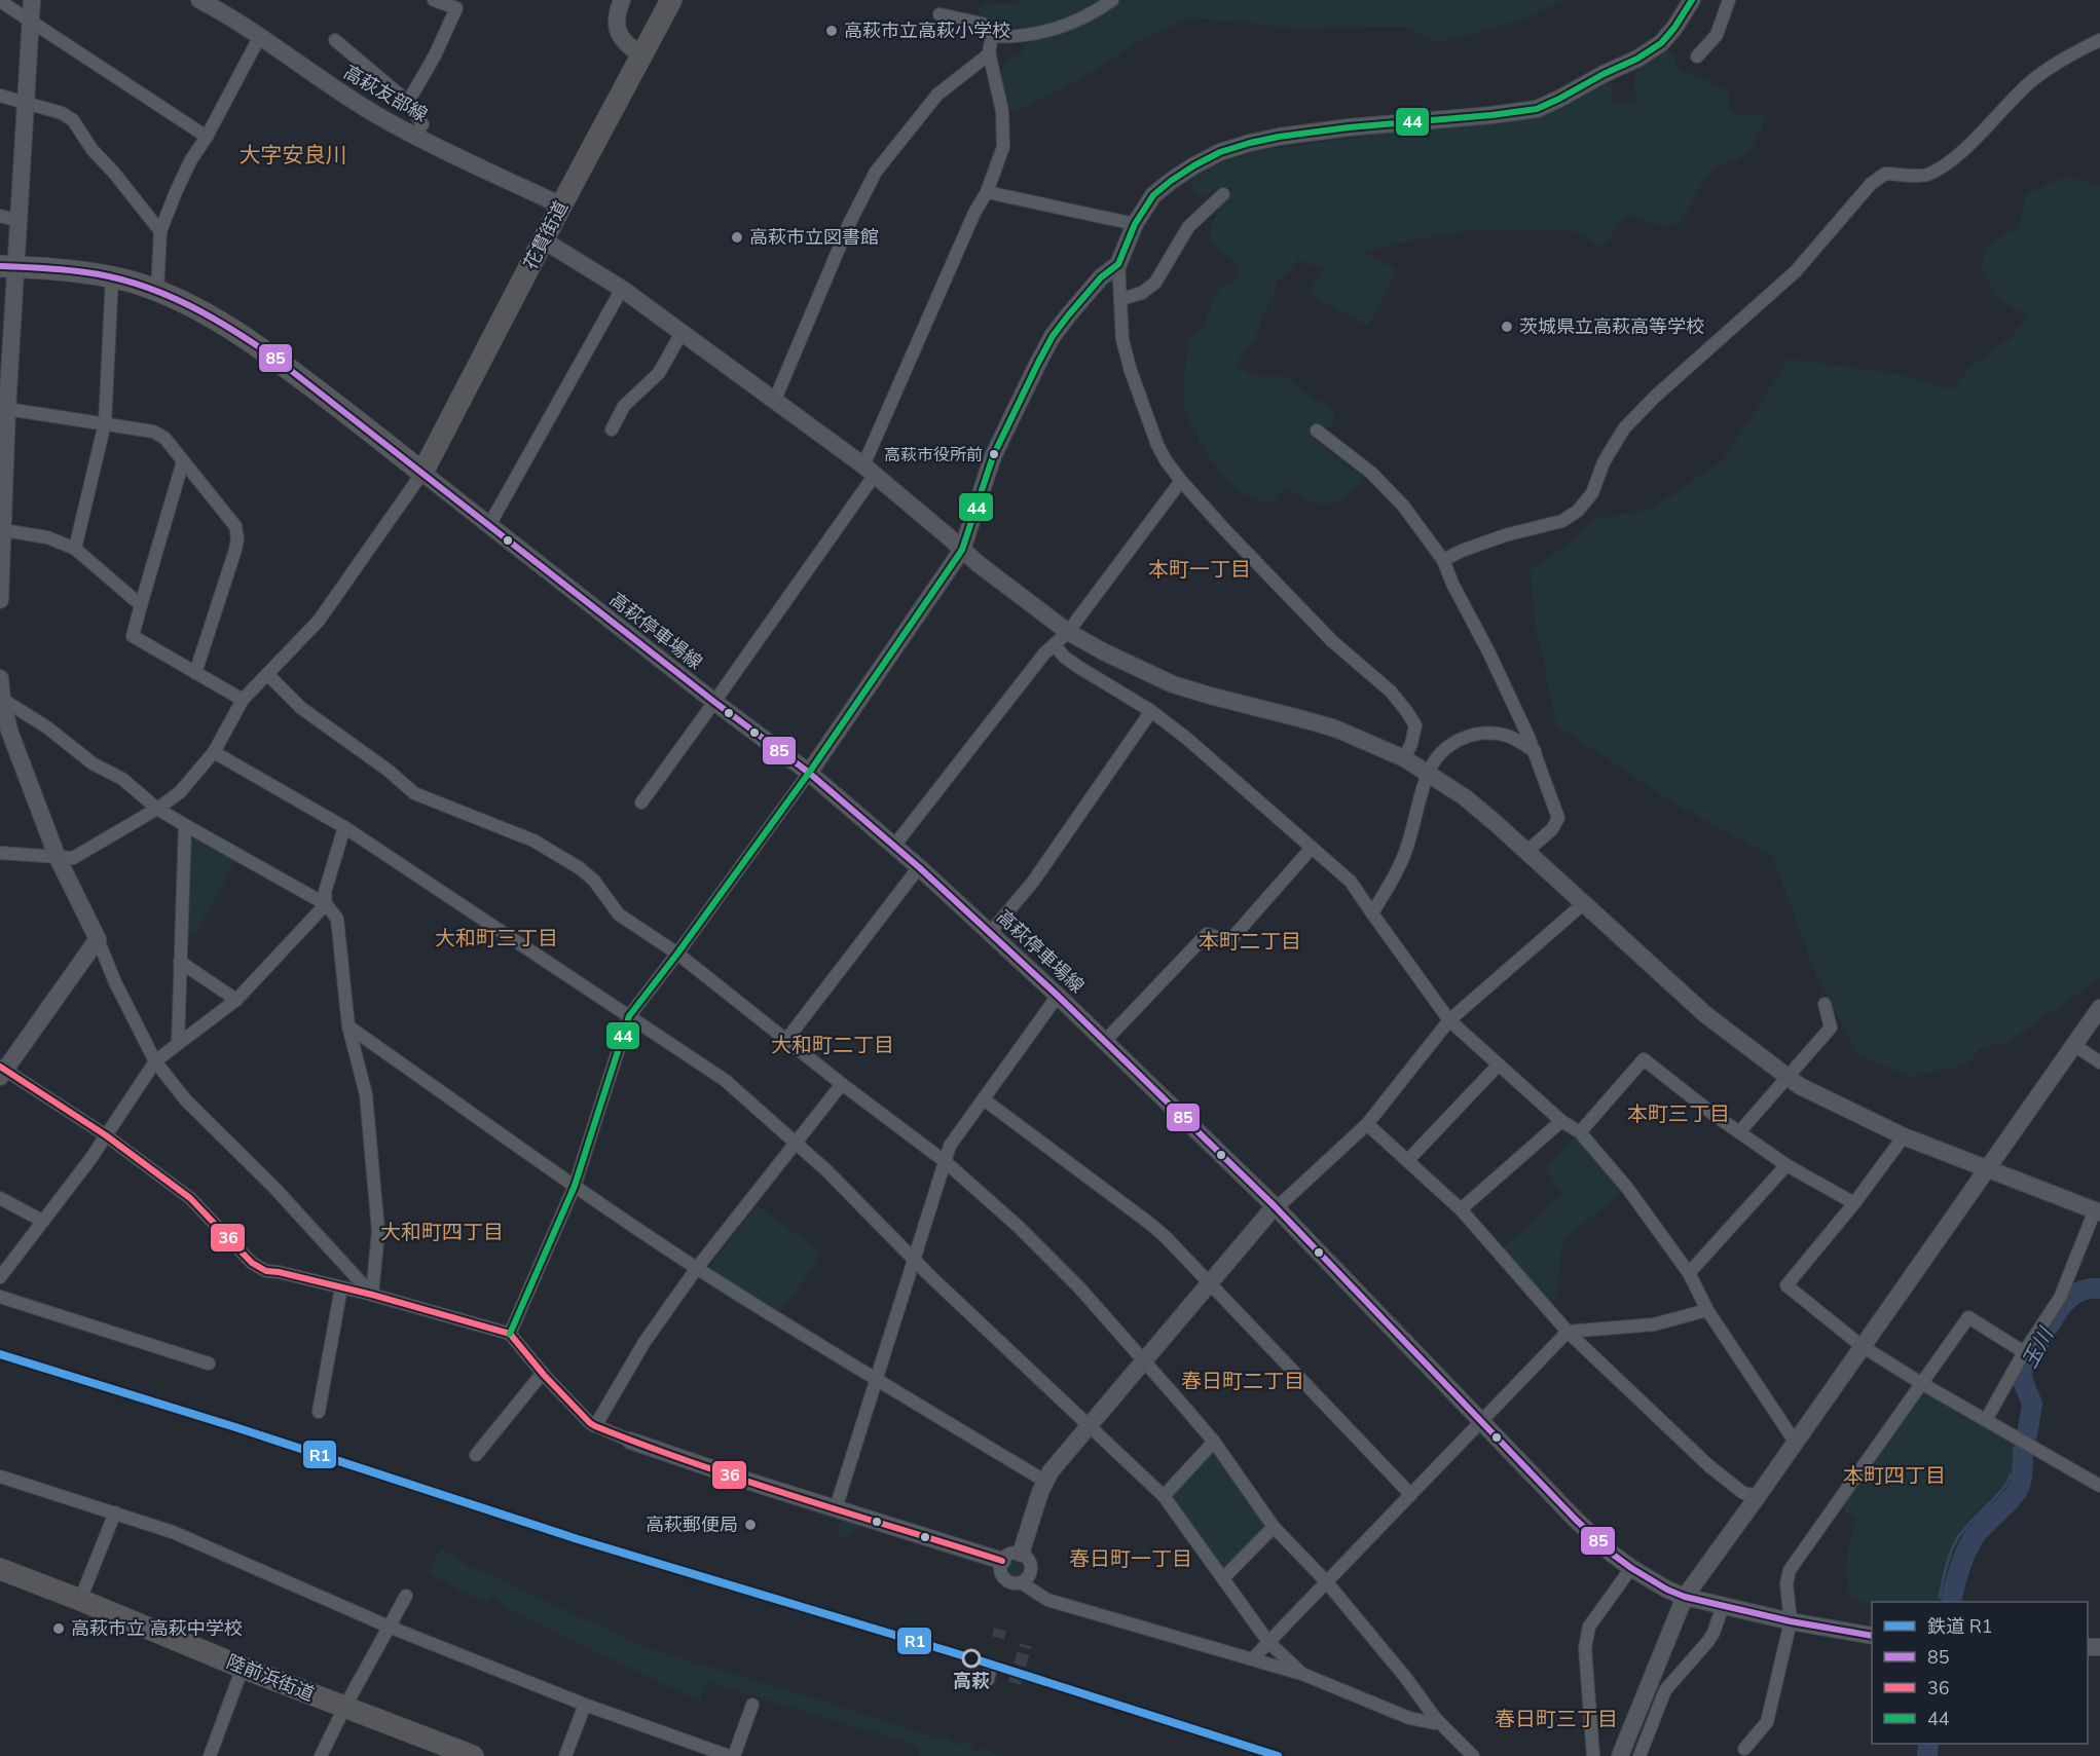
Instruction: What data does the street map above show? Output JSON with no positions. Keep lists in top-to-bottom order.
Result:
{
  "streets": {
    "highway": ["花貫街道", "陸前浜街道"],
    "street": ["高萩友部線", "高萩停車場線"]
  },
  "crossings": [
    ["高萩友部線", "花貫街道"],
    ["花貫街道", "高萩停車場線"]
  ],
  "districts": [
    "大字安良川",
    "本町一丁目",
    "大和町三丁目",
    "本町二丁目",
    "大和町二丁目",
    "本町三丁目",
    "大和町四丁目",
    "春日町二丁目",
    "本町四丁目",
    "春日町一丁目",
    "春日町三丁目"
  ],
  "water": ["玉川"],
  "places": [
    "高萩市立高萩小学校",
    "高萩市立図書館",
    "茨城県立高萩高等学校",
    "高萩市役所前",
    "高萩郵便局",
    "高萩市立 高萩中学校",
    "高萩"
  ],
  "lines": [
    "transit line 44",
    "transit line 85",
    "transit line 36",
    "rail line R1"
  ],
  "legend": [
    "鉄道 R1",
    "85",
    "36",
    "44"
  ]
}
